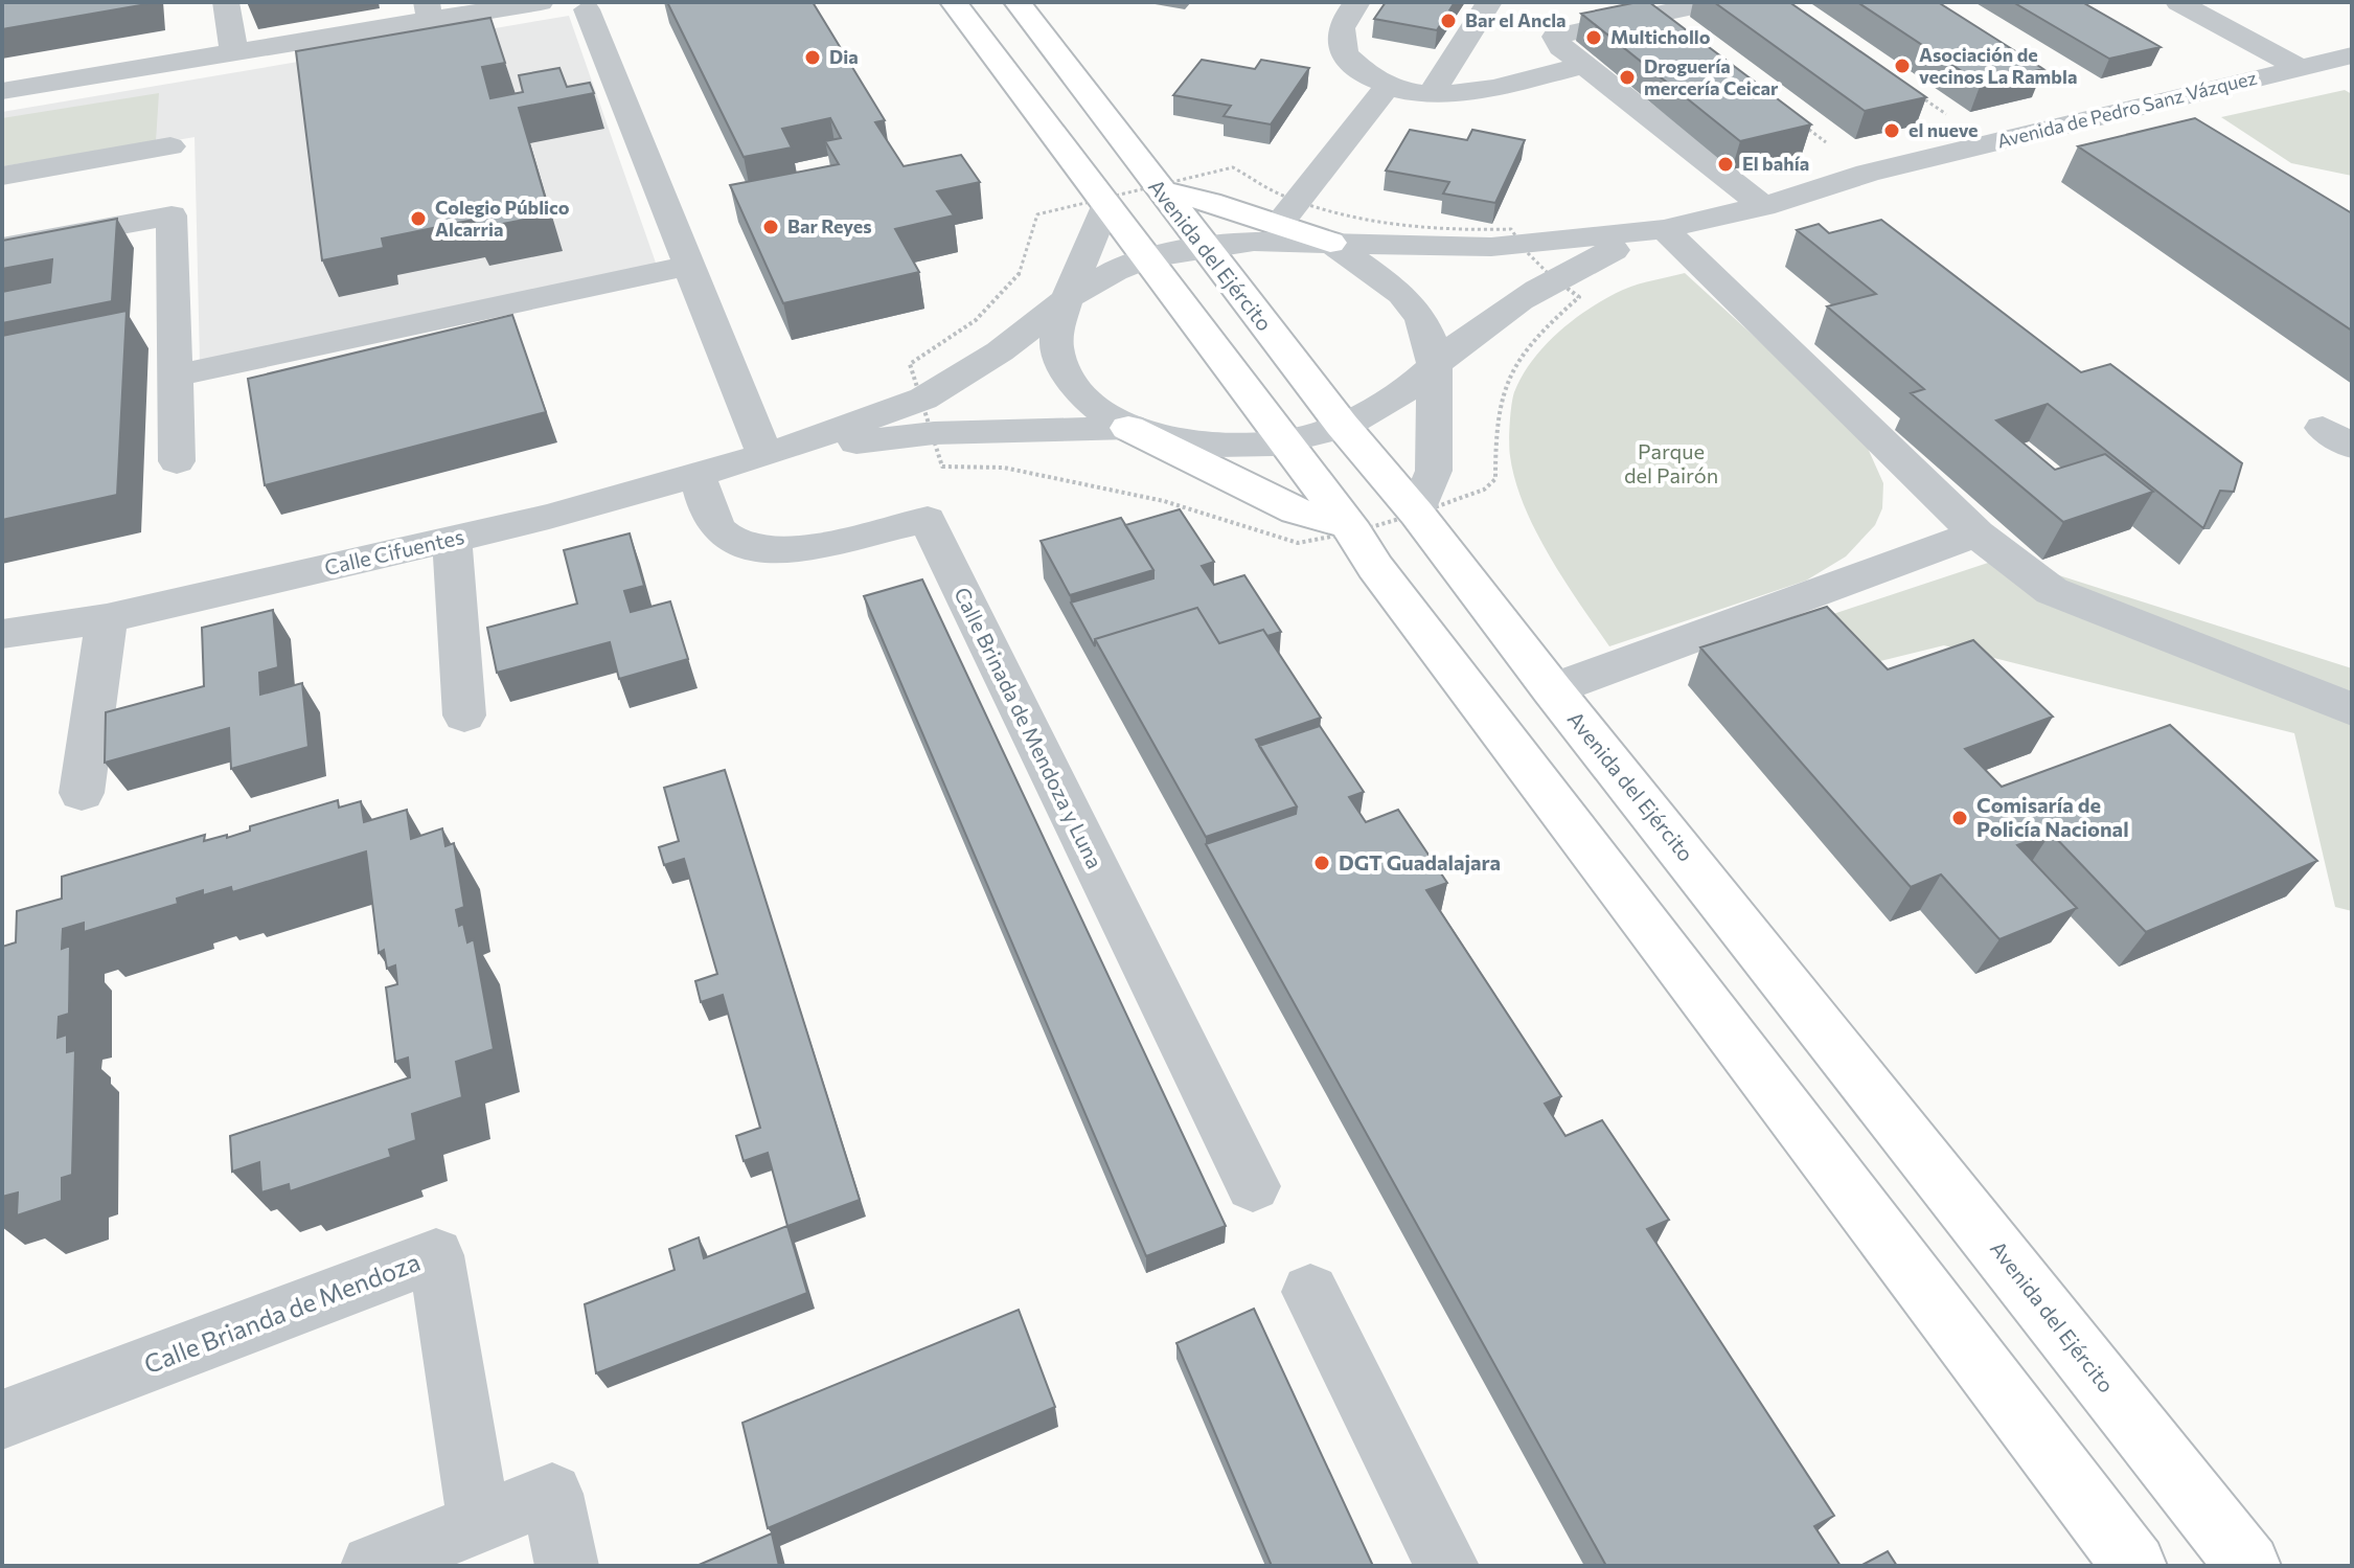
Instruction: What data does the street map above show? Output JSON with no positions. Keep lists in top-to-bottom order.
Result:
{
  "streets": {
    "main road": ["Avenida del Ejército"],
    "street": [
      "Avenida de Pedro Sanz Vázquez",
      "Calle Cifuentes",
      "Calle Brinada de Mendoza y Luna",
      "Calle Brianda de Mendoza"
    ]
  },
  "crossings": [
    ["Avenida de Pedro Sanz Vázquez", "Avenida del Ejército"],
    ["Avenida de Pedro Sanz Vázquez", "Calle Cifuentes"],
    ["Avenida del Ejército", "Calle Cifuentes"],
    ["Calle Cifuentes", "Calle Brinada de Mendoza y Luna"]
  ],
  "parks": ["Parque del Pairón"],
  "places": [
    "Bar el Ancla",
    "Multichollo",
    "Dia",
    "Asociación de vecinos La Rambla",
    "Droguería mercería Ceicar",
    "el nueve",
    "El bahía",
    "Colegio Público Alcarria",
    "Bar Reyes",
    "Comisaría de Policía Nacional",
    "DGT Guadalajara"
  ]
}
